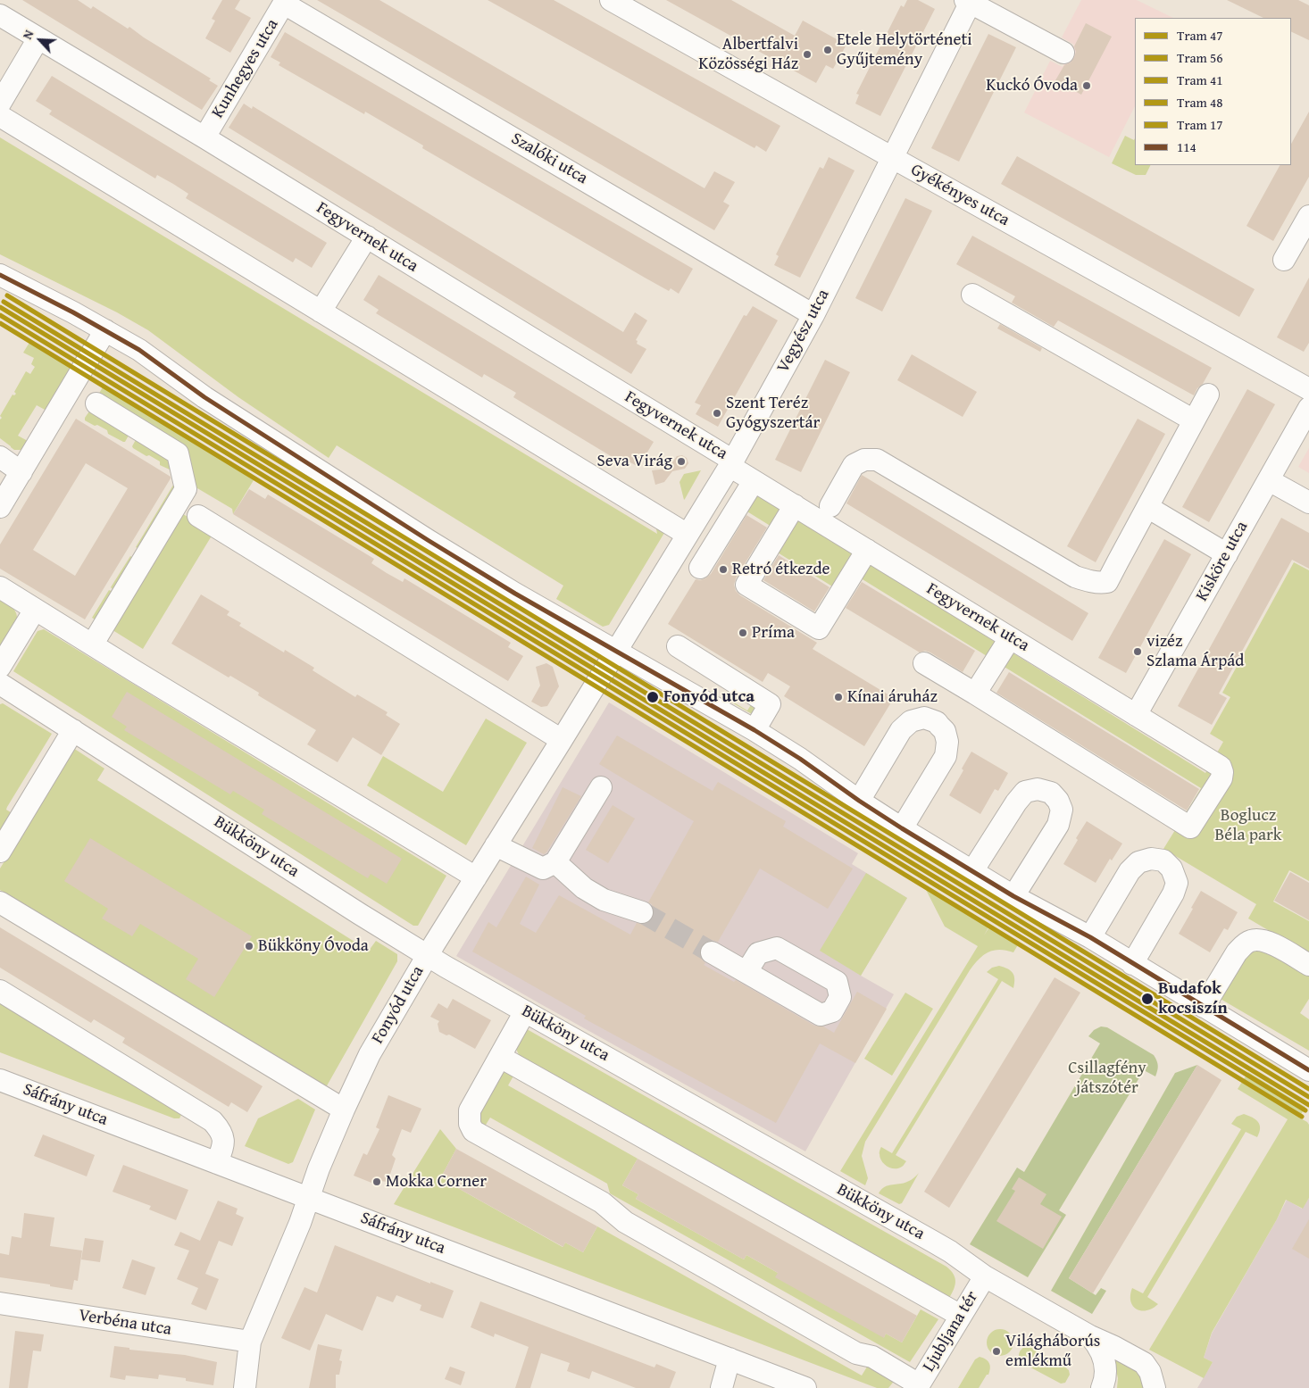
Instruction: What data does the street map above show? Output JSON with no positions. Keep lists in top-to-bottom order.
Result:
{
  "streets": {
    "street": [
      "Kunhegyes utca",
      "Szalóki utca",
      "Gyékényes utca",
      "Fegyvernek utca",
      "Vegyész utca",
      "Kisköre utca",
      "Bükköny utca",
      "Fonyód utca",
      "Sáfrány utca",
      "Verbéna utca",
      "Ljubljana tér"
    ]
  },
  "crossings": [
    ["Kunhegyes utca", "Szalóki utca"],
    ["Kunhegyes utca", "Fegyvernek utca"],
    ["Szalóki utca", "Vegyész utca"],
    ["Gyékényes utca", "Vegyész utca"],
    ["Fegyvernek utca", "Vegyész utca"],
    ["Fegyvernek utca", "Kisköre utca"],
    ["Vegyész utca", "Fonyód utca"],
    ["Bükköny utca", "Fonyód utca"],
    ["Bükköny utca", "Ljubljana tér"],
    ["Fonyód utca", "Sáfrány utca"],
    ["Fonyód utca", "Verbéna utca"]
  ],
  "parks": ["Boglucz Béla park", "Csillagfény játszótér"],
  "places": [
    "Etele Helytörténeti Gyűjtemény",
    "Albertfalvi Közösségi Ház",
    "Kuckó Óvoda",
    "Szent Teréz Gyógyszertár",
    "Seva Virág",
    "Retró étkezde",
    "Príma",
    "vizéz Szlama Árpád",
    "Fonyód utca",
    "Kínai áruház",
    "Bükköny Óvoda",
    "Budafok kocsiszín",
    "Mokka Corner",
    "Világháborús emlékmű"
  ],
  "lines": [
    "transit line 114",
    "tram line 17",
    "tram line 41",
    "tram line 47",
    "tram line 56",
    "tram line 48"
  ],
  "legend": [
    "Tram 47",
    "Tram 56",
    "Tram 41",
    "Tram 48",
    "Tram 17",
    "114"
  ],
  "north": "top left"
}
